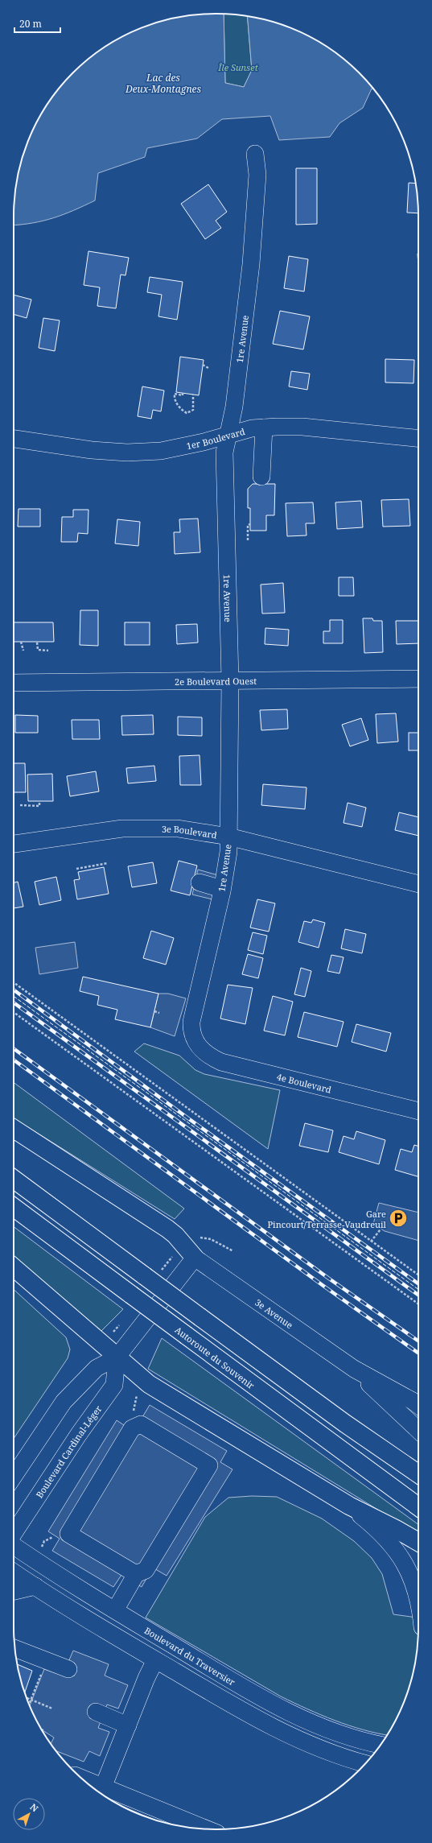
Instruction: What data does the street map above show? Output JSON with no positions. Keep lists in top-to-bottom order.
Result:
{
  "streets": {
    "highway": ["Autoroute du Souvenir"],
    "street": [
      "1re Avenue",
      "1er Boulevard",
      "2e Boulevard Ouest",
      "3e Boulevard",
      "4e Boulevard",
      "3e Avenue",
      "Boulevard Cardinal-Léger",
      "Boulevard du Traversier"
    ]
  },
  "crossings": [
    ["1re Avenue", "1er Boulevard"],
    ["1re Avenue", "2e Boulevard Ouest"],
    ["1re Avenue", "3e Boulevard"],
    ["1re Avenue", "4e Boulevard"]
  ],
  "water": ["Lac des Deux-Montagnes"],
  "parks": ["Île Sunset"],
  "places": {
    "parking": ["Gare Pincourt/Terrasse-Vaudreuil"]
  },
  "scale_bar": "20 m",
  "north": "top right"
}
